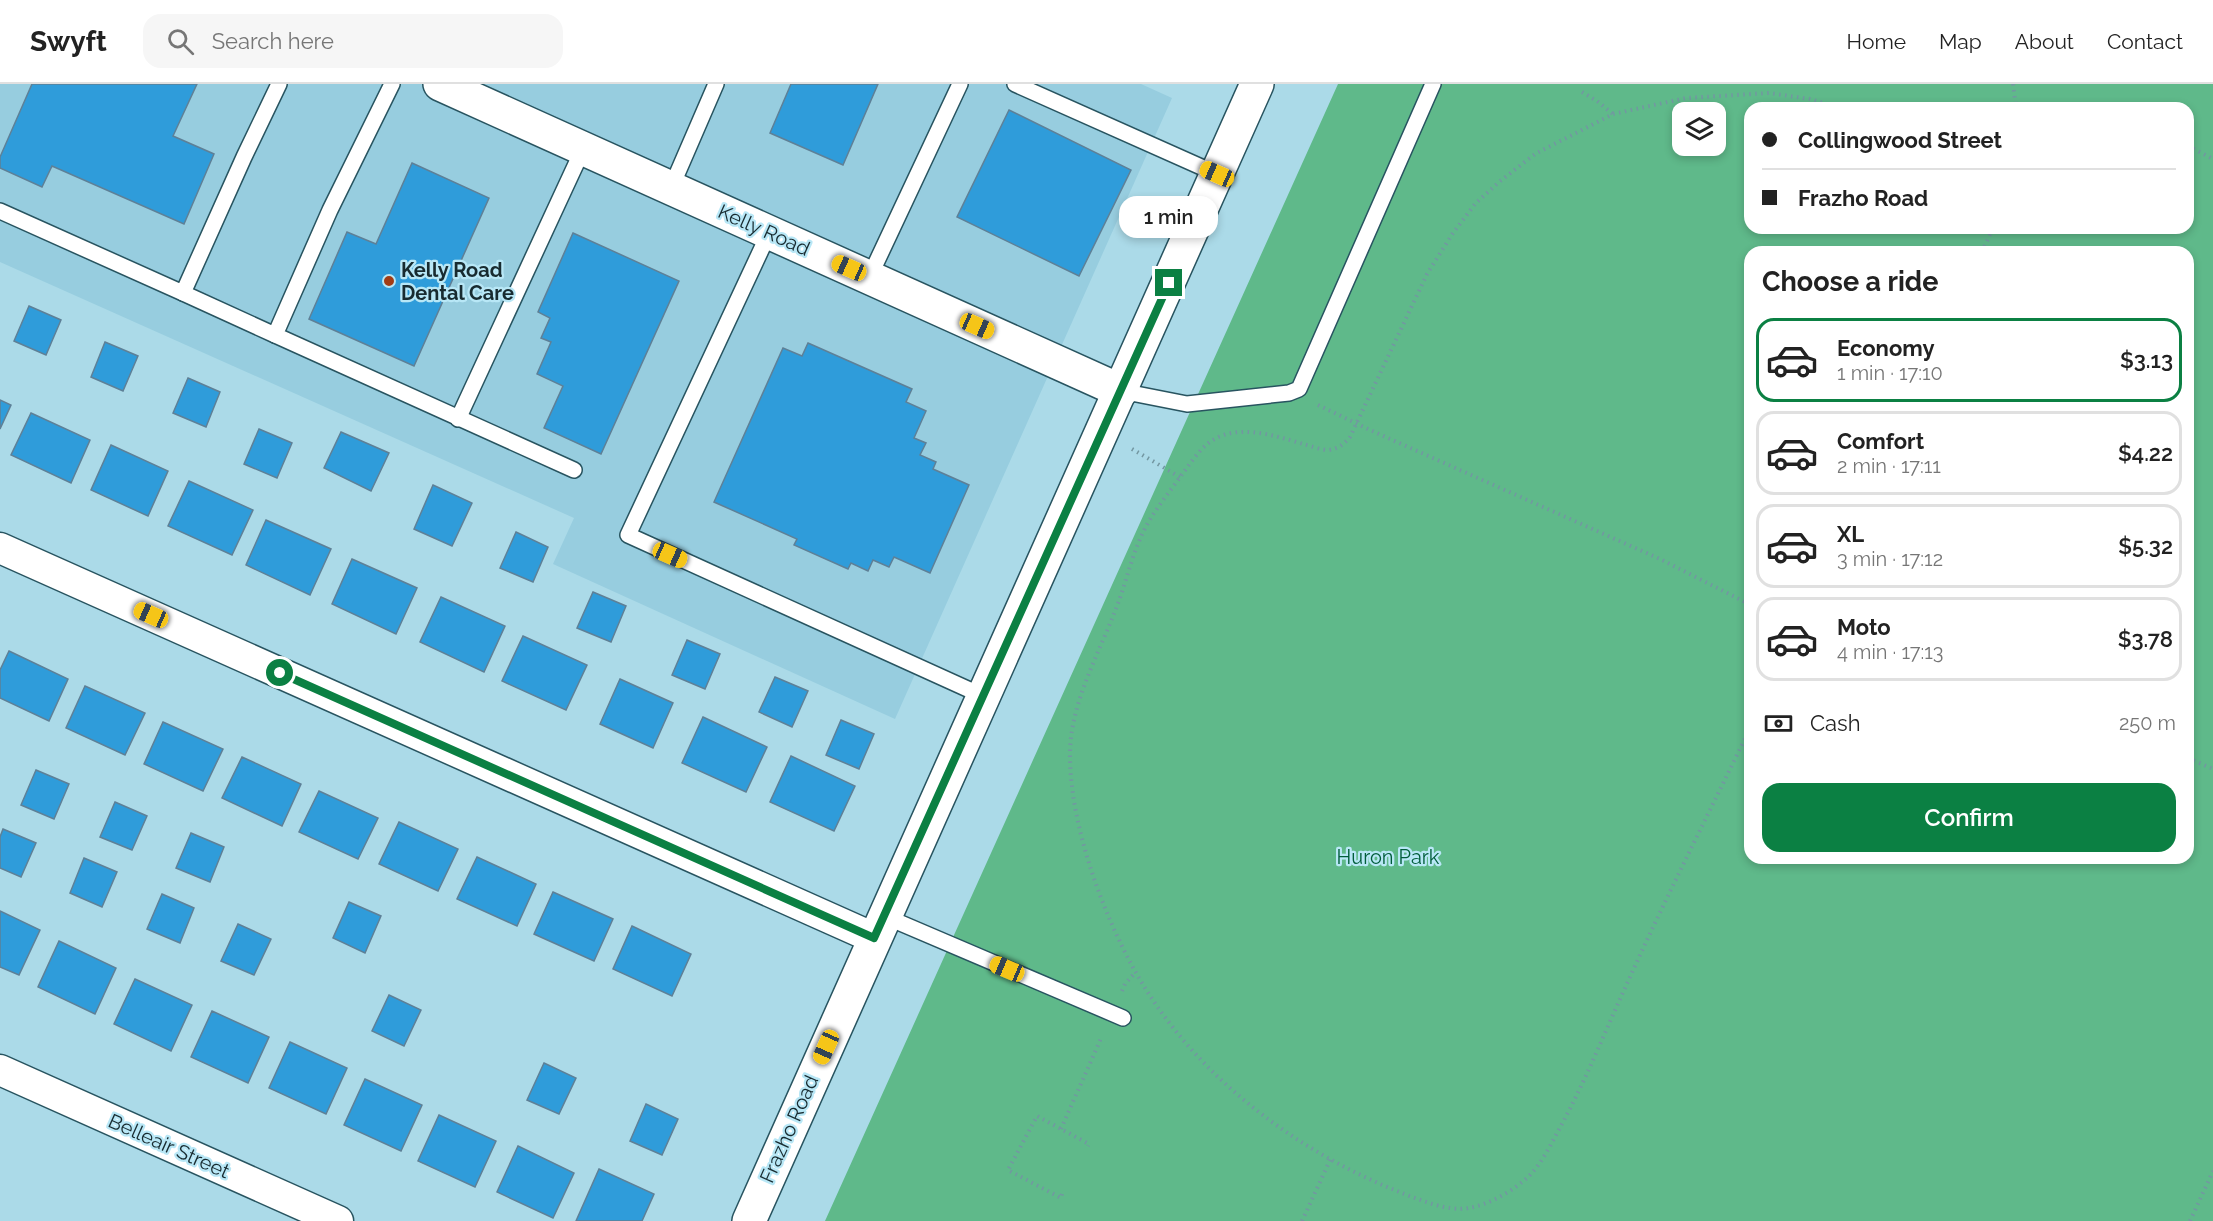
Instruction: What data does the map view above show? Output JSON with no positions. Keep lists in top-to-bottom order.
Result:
{
  "streets": {
    "street": ["Kelly Road", "Frazho Road", "Belleair Street"]
  },
  "crossings": [
    ["Kelly Road", "Frazho Road"]
  ],
  "parks": ["Huron Park"],
  "places": ["Kelly Road Dental Care"],
  "page": {
    "header": "Swyft",
    "search": "Search here",
    "nav": [
      "Home",
      "Map",
      "About",
      "Contact"
    ],
    "banner": ["Collingwood Street", "Frazho Road"],
    "bubble": "1 min",
    "heading": "Choose a ride",
    "list": [
      {
        "name": "Economy",
        "note": "1 min · 17:10",
        "value": "$3.13"
      },
      {
        "name": "Comfort",
        "note": "2 min · 17:11",
        "value": "$4.22"
      },
      {
        "name": "XL",
        "note": "3 min · 17:12",
        "value": "$5.32"
      },
      {
        "name": "Moto",
        "note": "4 min · 17:13",
        "value": "$3.78"
      }
    ],
    "pay": ["Cash", "250 m"],
    "buttons": "Confirm"
  }
}
